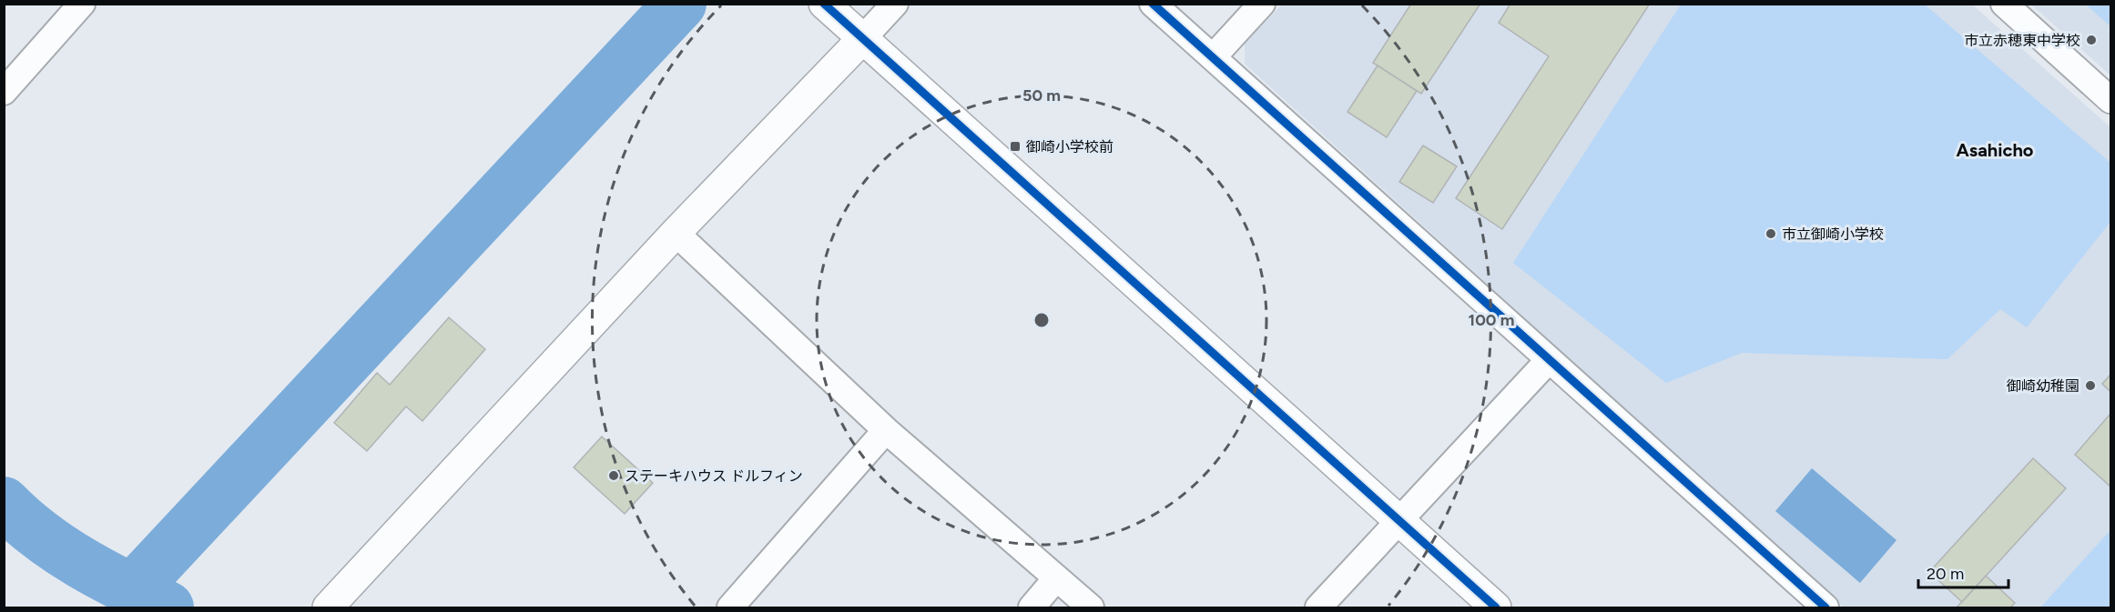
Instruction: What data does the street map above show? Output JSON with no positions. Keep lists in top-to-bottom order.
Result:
{
  "districts": ["Asahicho"],
  "places": {
    "other": [
      "市立赤穂東中学校",
      "市立御崎小学校",
      "御崎幼稚園",
      "ステーキハウス ドルフィン"
    ],
    "transit": ["御崎小学校前"]
  },
  "scale_bar": "20 m",
  "rings": ["50 m", "100 m"]
}
